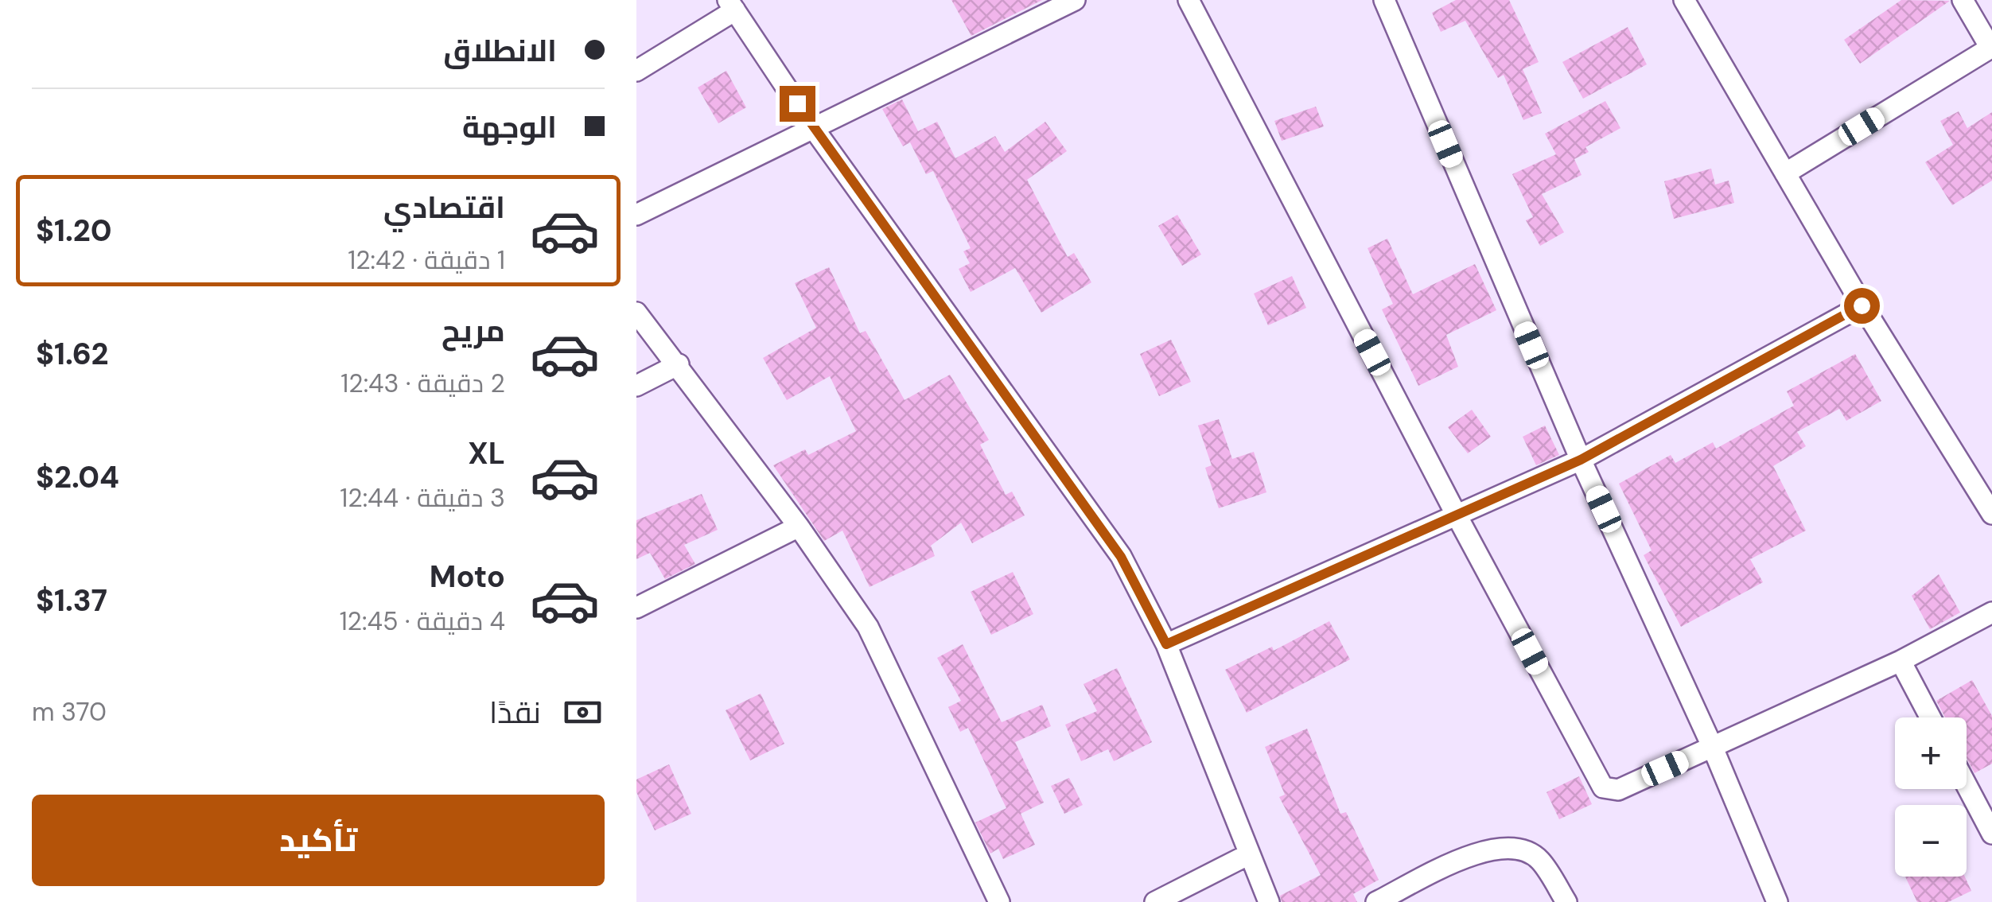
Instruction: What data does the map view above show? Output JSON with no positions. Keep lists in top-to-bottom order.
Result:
{
  "page": {
    "banner": ["الانطلاق", "الوجهة"],
    "list": [
      {
        "name": "اقتصادي",
        "note": "1 دقيقة · 12:42",
        "value": "$1.20"
      },
      {
        "name": "مريح",
        "note": "2 دقيقة · 12:43",
        "value": "$1.62"
      },
      {
        "name": "XL",
        "note": "3 دقيقة · 12:44",
        "value": "$2.04"
      },
      {
        "name": "Moto",
        "note": "4 دقيقة · 12:45",
        "value": "$1.37"
      }
    ],
    "pay": ["نقدًا", "370 m"],
    "map_buttons": ["+", "−"],
    "buttons": "تأكيد"
  }
}
